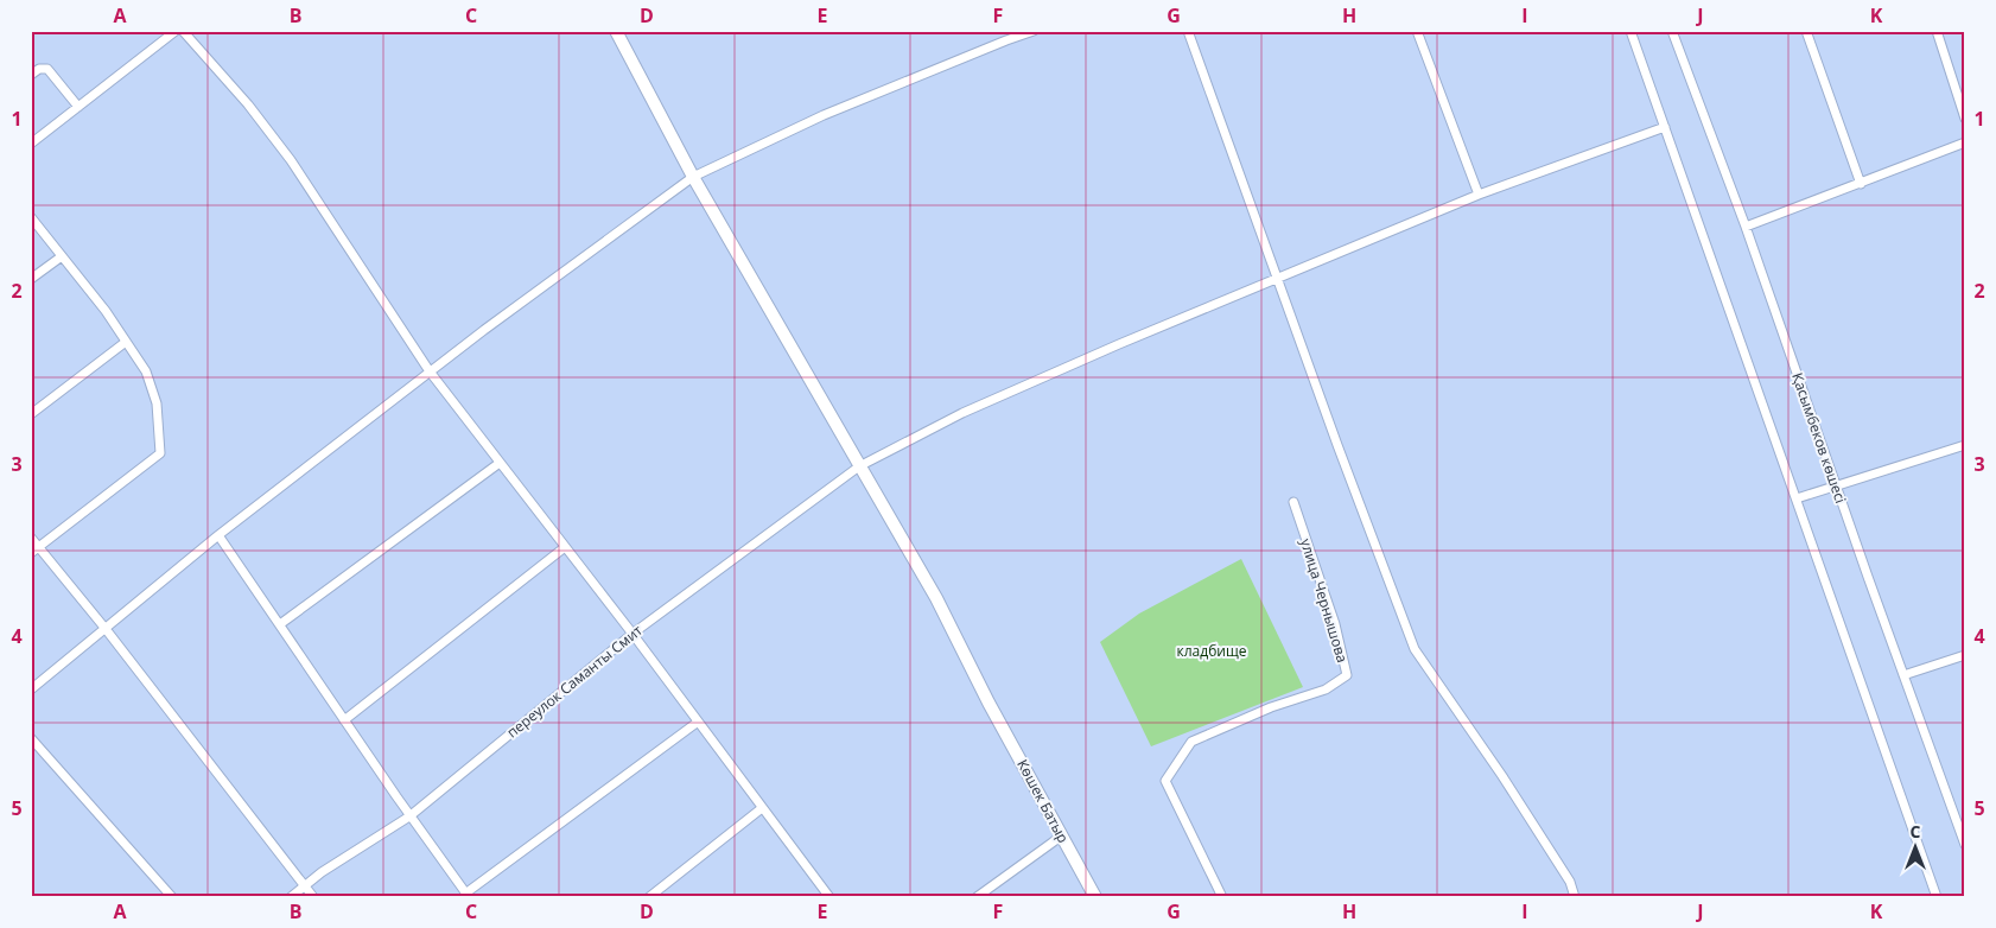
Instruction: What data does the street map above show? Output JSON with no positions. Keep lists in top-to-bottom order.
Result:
{
  "streets": {
    "street": [
      "Қасымбеков көшесі",
      "улица Чернышова",
      "переулок Саманты Смит",
      "Көшек Батыр"
    ]
  },
  "crossings": [
    ["переулок Саманты Смит", "Көшек Батыр"]
  ],
  "parks": ["кладбище"],
  "north": "top",
  "grid": {
    "columns": [
      "A",
      "B",
      "C",
      "D",
      "E",
      "F",
      "G",
      "H",
      "I",
      "J",
      "K"
    ],
    "rows": [
      "1",
      "2",
      "3",
      "4",
      "5"
    ]
  }
}
